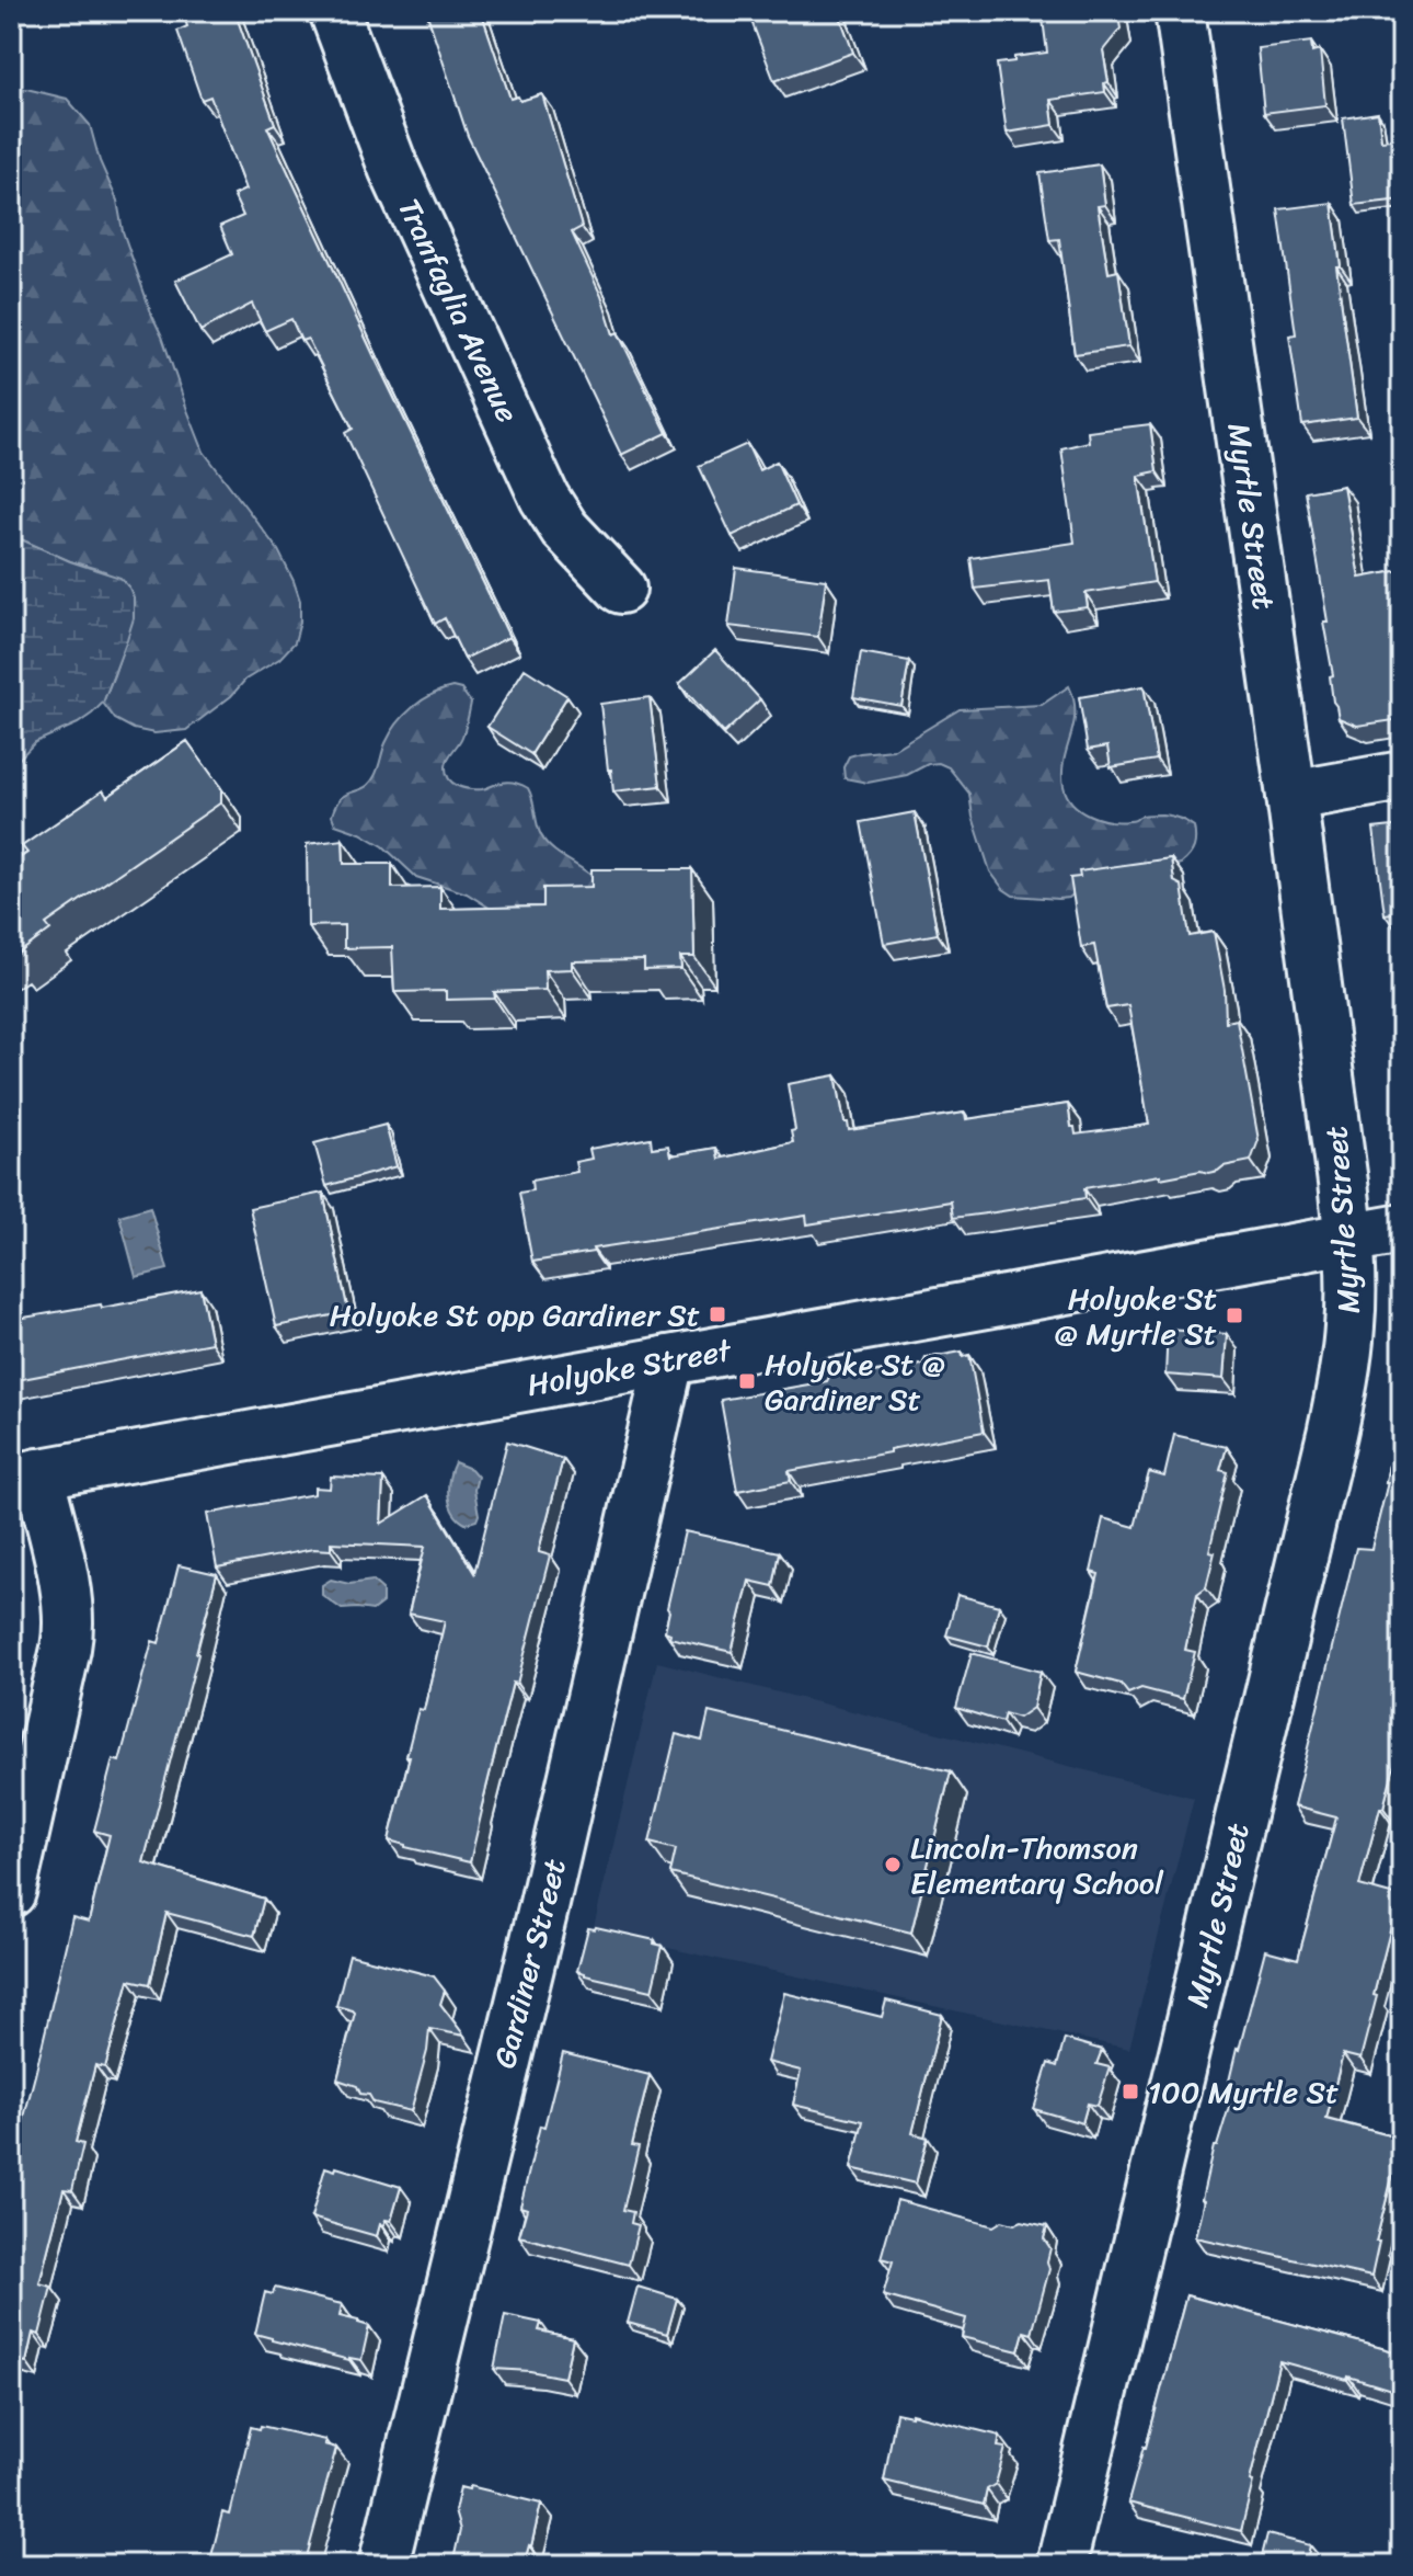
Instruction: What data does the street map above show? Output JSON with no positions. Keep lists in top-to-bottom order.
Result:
{
  "streets": {
    "main road": [
      "Tranfaglia Avenue",
      "Myrtle Street",
      "Holyoke Street",
      "Gardiner Street"
    ]
  },
  "crossings": [
    ["Myrtle Street", "Holyoke Street"],
    ["Holyoke Street", "Gardiner Street"]
  ],
  "places": {
    "transit": [
      "Holyoke St opp Gardiner St",
      "Holyoke St @ Myrtle St",
      "Holyoke St @ Gardiner St",
      "100 Myrtle St"
    ],
    "other": ["Lincoln-Thomson Elementary School"]
  }
}
